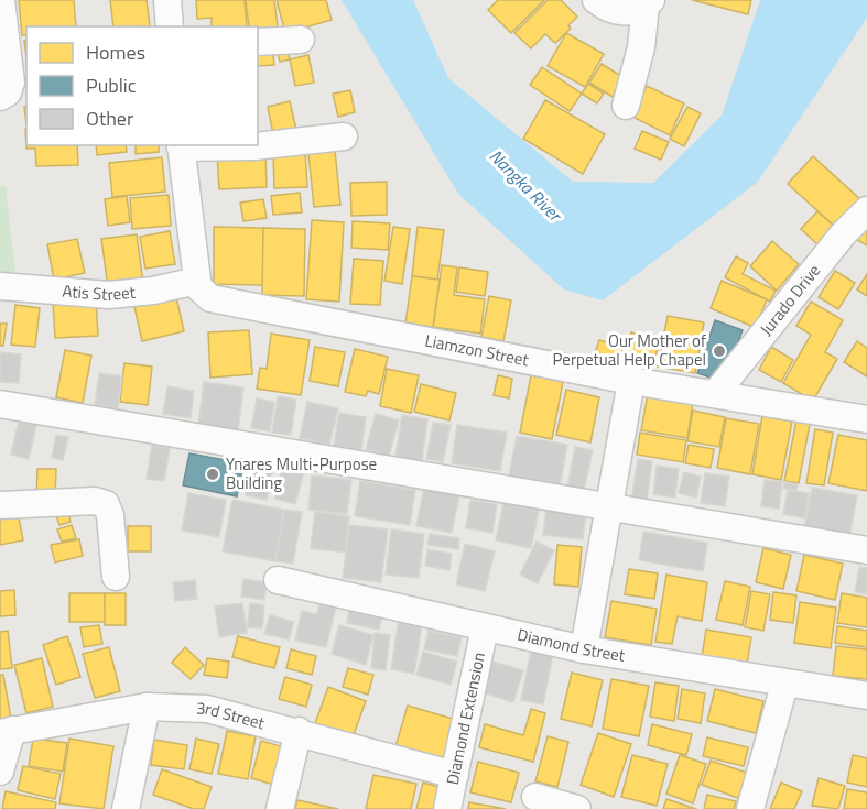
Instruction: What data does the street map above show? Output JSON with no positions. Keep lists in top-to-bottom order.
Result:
{
  "streets": {
    "street": [
      "Atis Street",
      "Jurado Drive",
      "Liamzon Street",
      "Diamond Street",
      "3rd Street",
      "Diamond Extension"
    ]
  },
  "crossings": [
    ["Atis Street", "Liamzon Street"],
    ["Jurado Drive", "Liamzon Street"],
    ["Diamond Street", "Diamond Extension"],
    ["3rd Street", "Diamond Extension"]
  ],
  "water": ["Nangka River"],
  "places": ["Our Mother of Perpetual Help Chapel", "Ynares Multi-Purpose Building"],
  "legend": ["Homes", "Public", "Other"]
}
